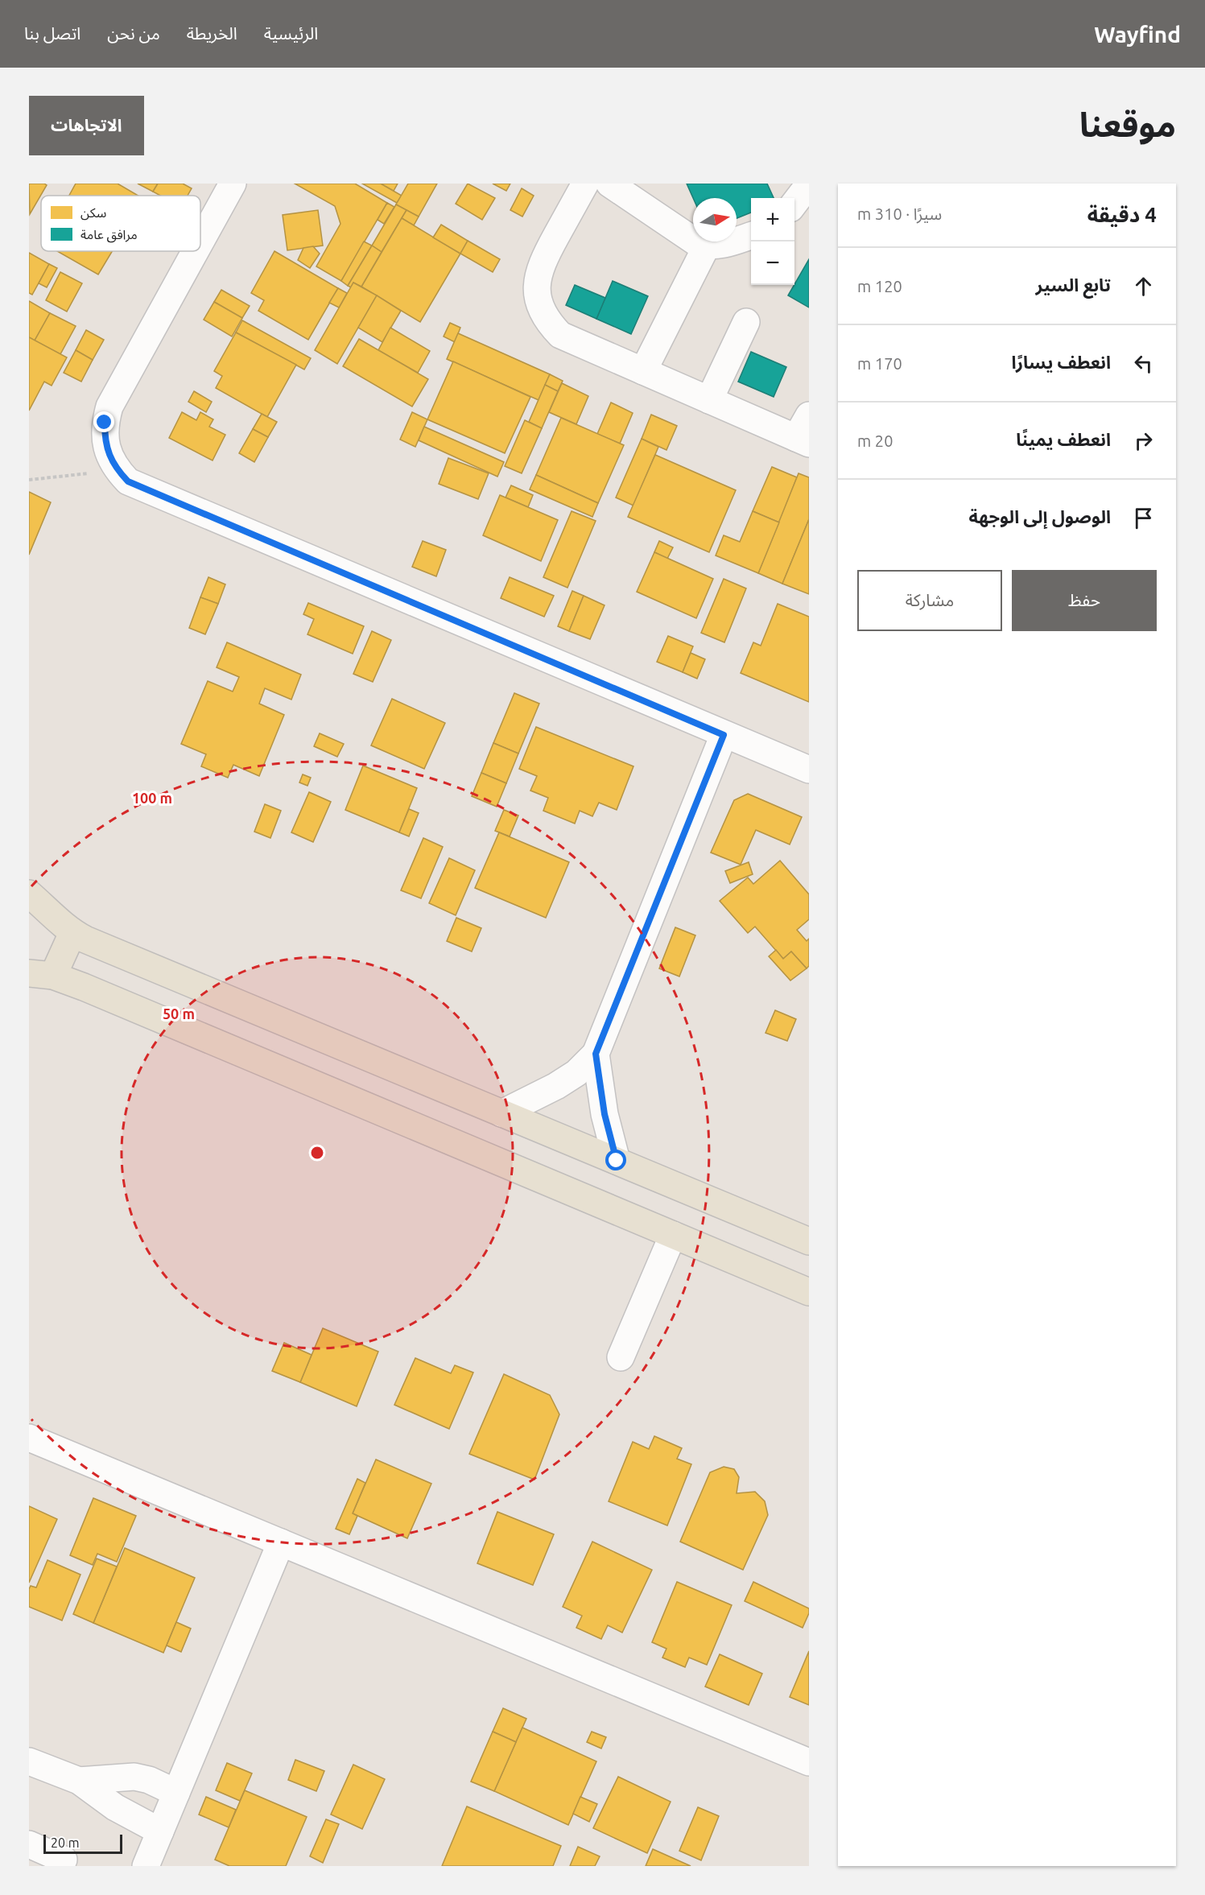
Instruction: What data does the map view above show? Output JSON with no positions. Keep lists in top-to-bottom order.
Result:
{
  "legend": ["سكن", "مرافق عامة"],
  "scale_bar": "20 m",
  "north": "right",
  "page": {
    "header": "Wayfind",
    "nav": [
      "الرئيسية",
      "الخريطة",
      "من نحن",
      "اتصل بنا"
    ],
    "title": "موقعنا",
    "buttons": [
      "الاتجاهات",
      ["حفظ", "مشاركة"]
    ],
    "heading": ["4 دقيقة", "سيرًا · 310 m"],
    "map_buttons": ["+", "−"],
    "list": [
      ["تابع السير", "120 m"],
      ["انعطف يسارًا", "170 m"],
      ["انعطف يمينًا", "20 m"],
      "الوصول إلى الوجهة"
    ],
    "scale": "20 m"
  },
  "rings": ["100 m", "50 m"]
}
